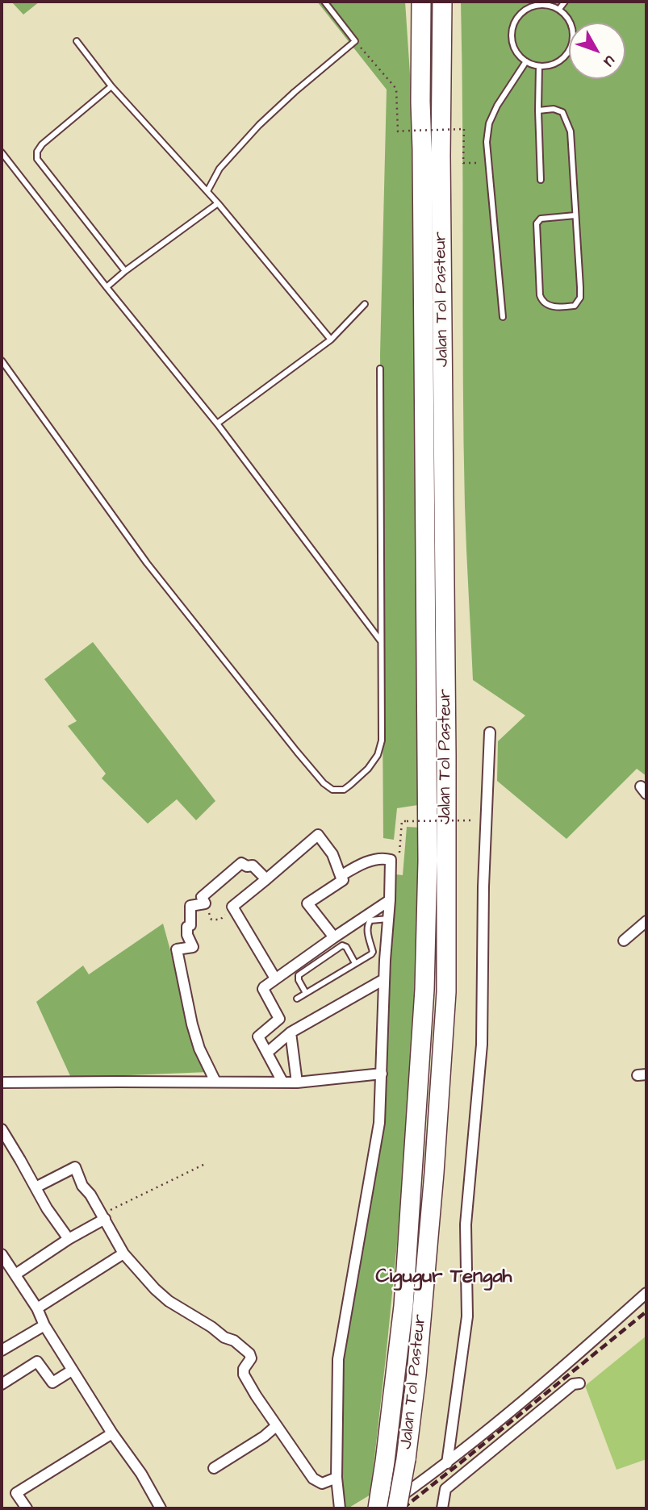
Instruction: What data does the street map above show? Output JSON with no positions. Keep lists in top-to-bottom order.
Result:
{
  "streets": {
    "highway": ["Jalan Tol Pasteur"]
  },
  "districts": ["Cigugur Tengah"],
  "north": "bottom right"
}
